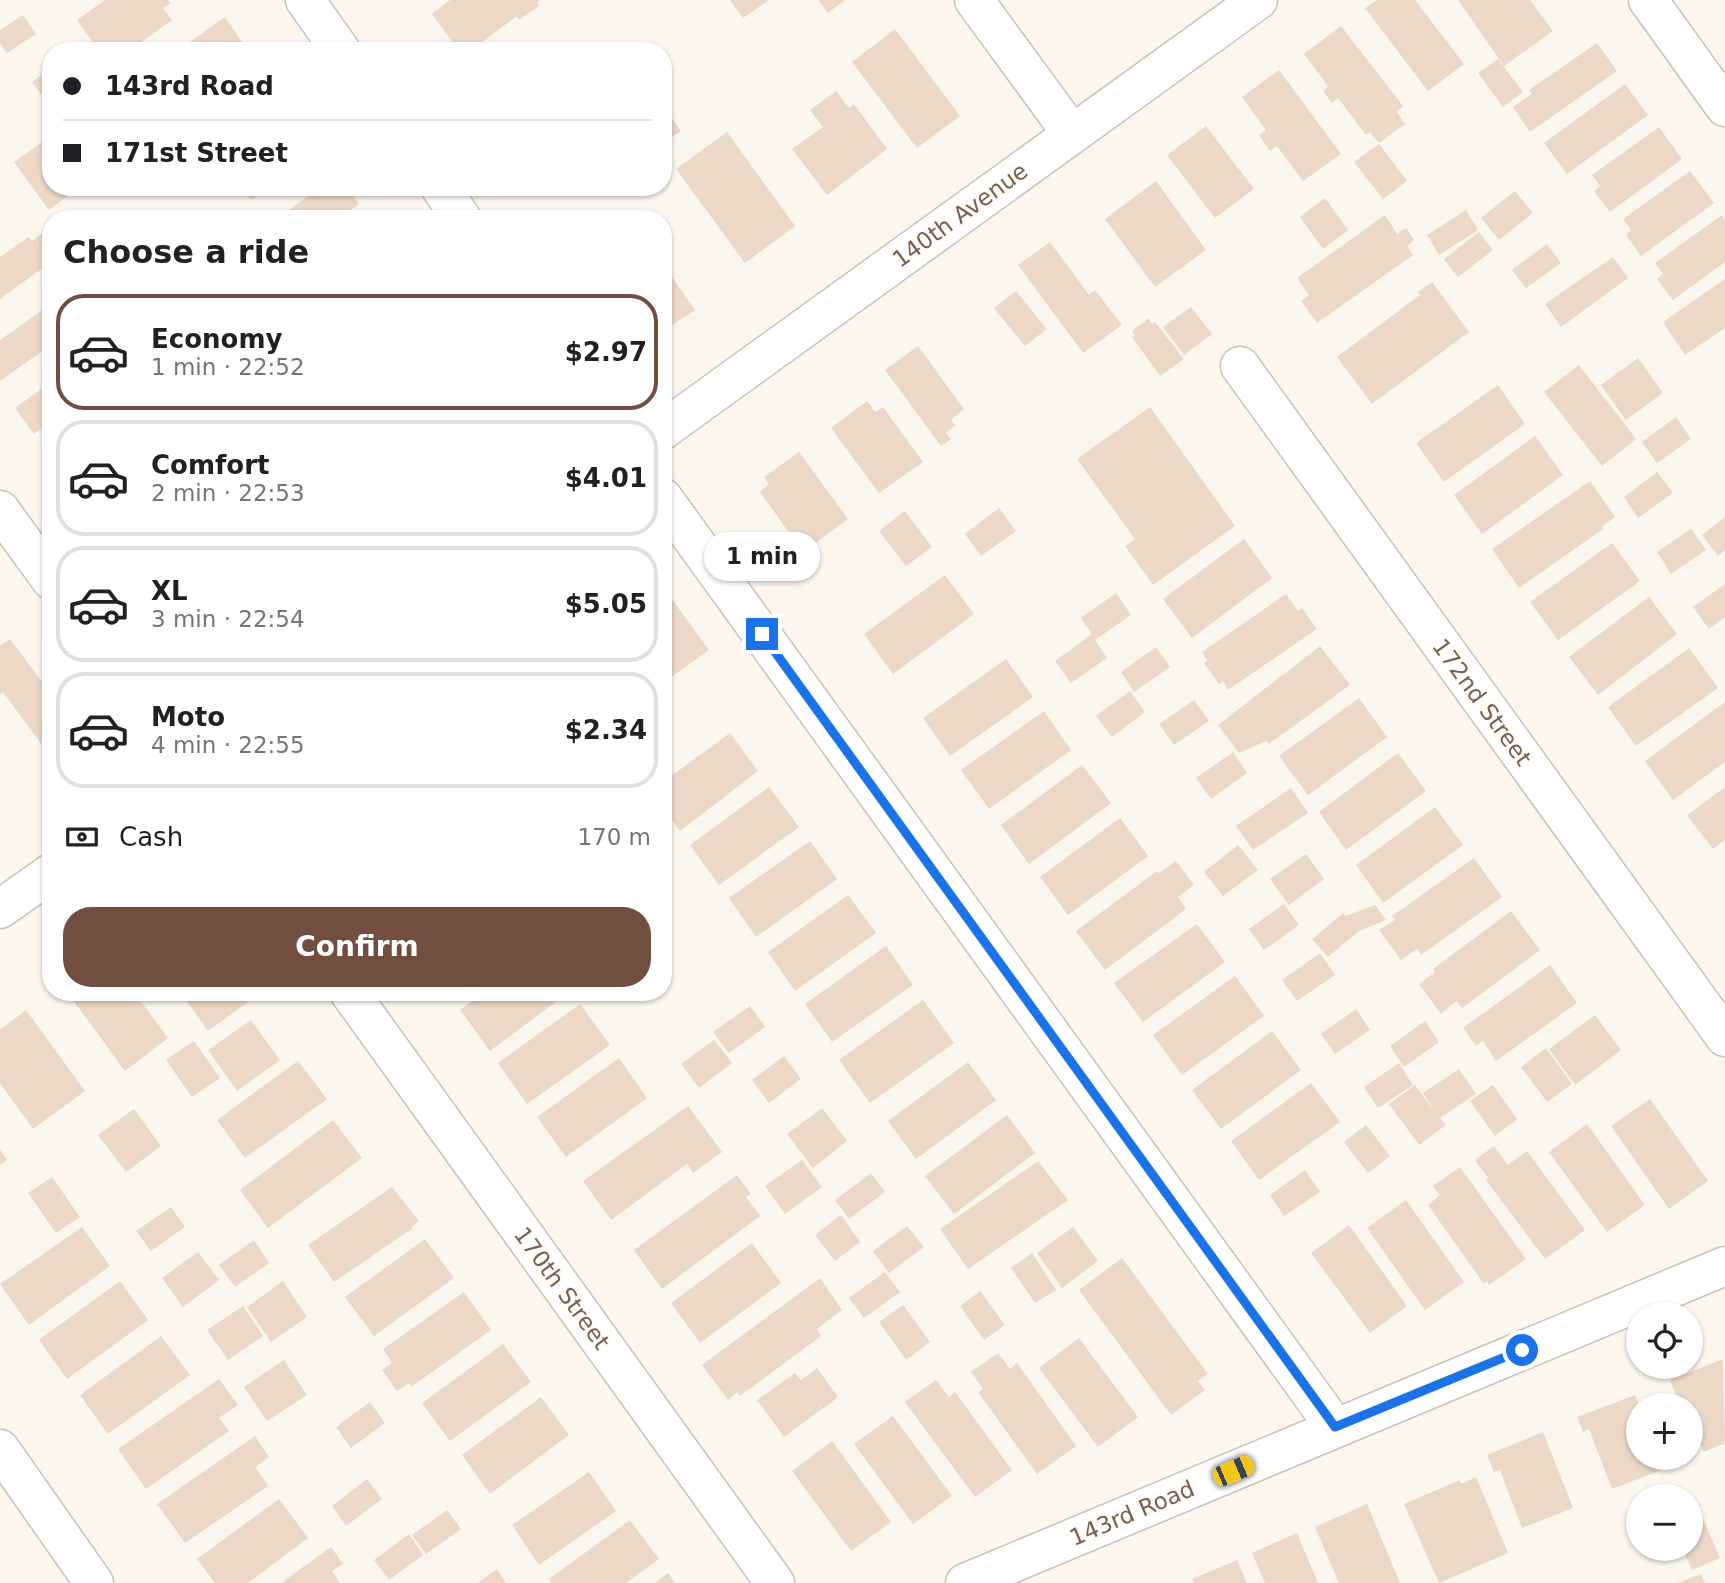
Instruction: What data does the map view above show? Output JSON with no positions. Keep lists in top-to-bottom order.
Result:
{
  "streets": {
    "street": [
      "140th Avenue",
      "172nd Street",
      "170th Street",
      "143rd Road"
    ]
  },
  "page": {
    "banner": ["143rd Road", "171st Street"],
    "heading": "Choose a ride",
    "list": [
      {
        "name": "Economy",
        "note": "1 min · 22:52",
        "value": "$2.97"
      },
      {
        "name": "Comfort",
        "note": "2 min · 22:53",
        "value": "$4.01"
      },
      {
        "name": "XL",
        "note": "3 min · 22:54",
        "value": "$5.05"
      },
      {
        "name": "Moto",
        "note": "4 min · 22:55",
        "value": "$2.34"
      }
    ],
    "bubble": "1 min",
    "pay": ["Cash", "170 m"],
    "buttons": "Confirm",
    "map_buttons": ["+", "−"]
  }
}
